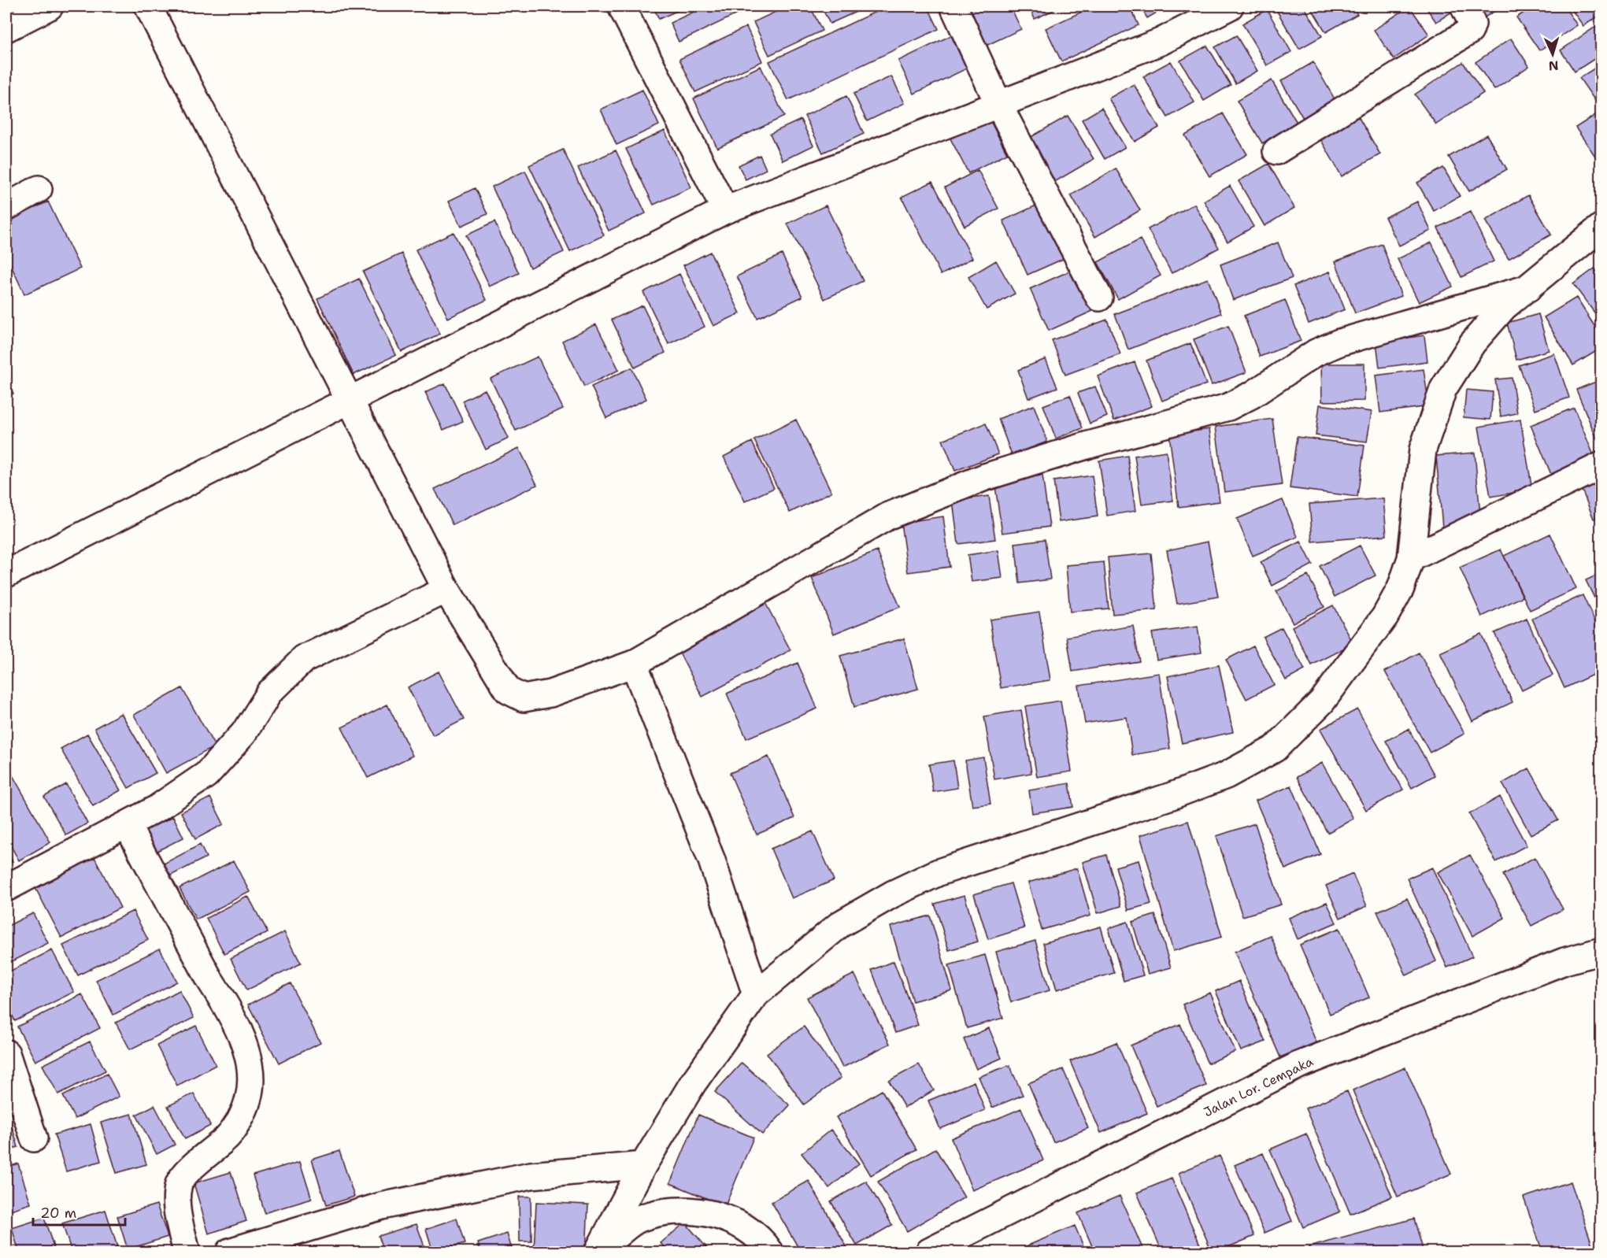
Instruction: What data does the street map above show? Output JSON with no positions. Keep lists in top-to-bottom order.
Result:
{
  "streets": {
    "street": ["Jalan Lor. Cempaka"]
  },
  "scale_bar": "20 m",
  "north": "bottom"
}
